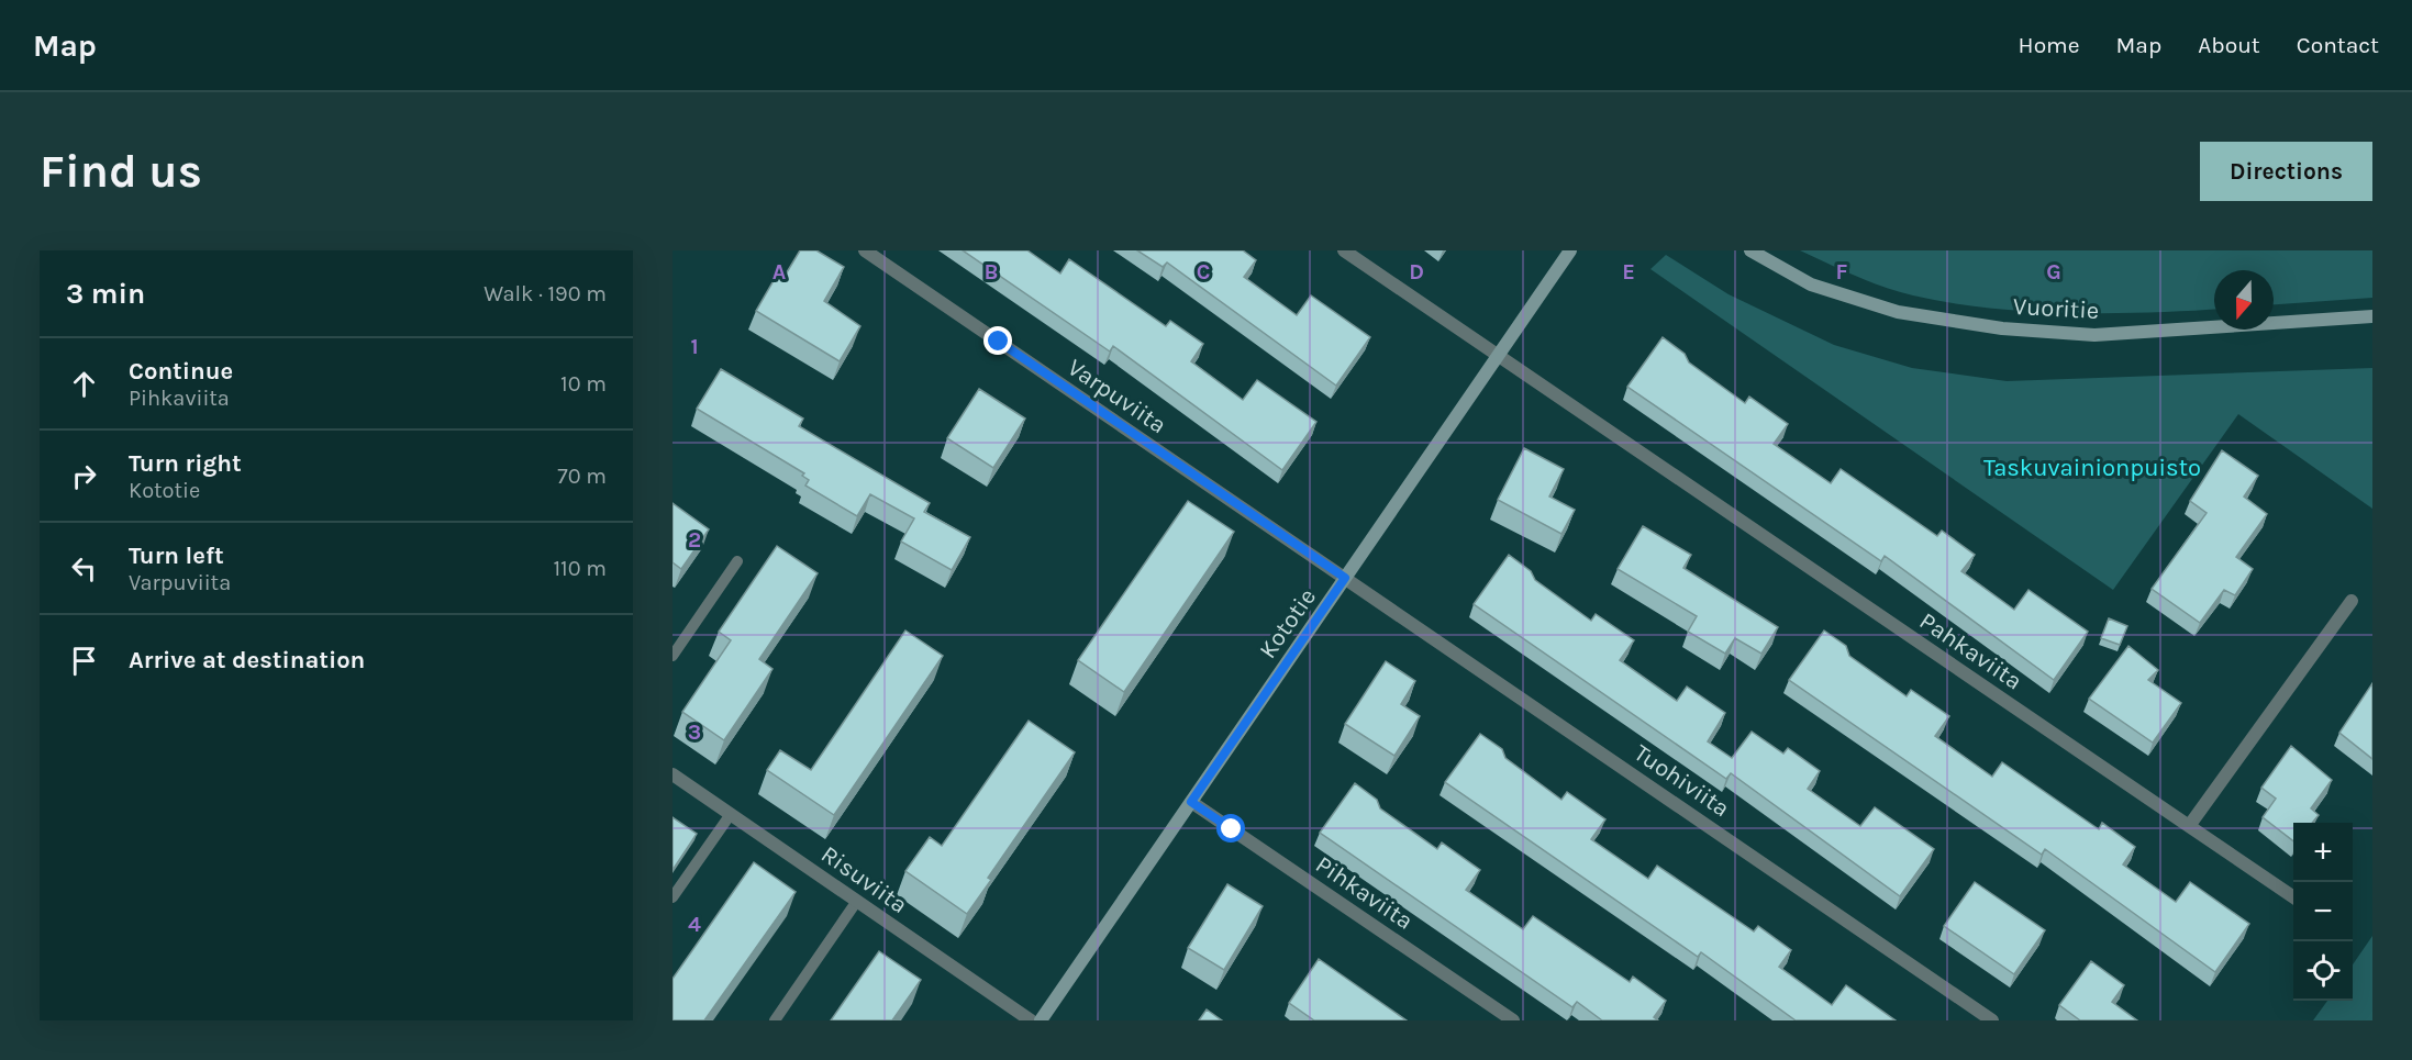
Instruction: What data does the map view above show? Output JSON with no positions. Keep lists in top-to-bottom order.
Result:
{
  "streets": {
    "street": [
      "Vuoritie",
      "Varpuviita",
      "Kototie",
      "Pahkaviita",
      "Tuohiviita",
      "Risuviita",
      "Pihkaviita"
    ]
  },
  "crossings": [
    ["Varpuviita", "Kototie"],
    ["Varpuviita", "Tuohiviita"],
    ["Kototie", "Pahkaviita"],
    ["Kototie", "Tuohiviita"],
    ["Kototie", "Pihkaviita"]
  ],
  "parks": ["Taskuvainionpuisto"],
  "north": "bottom",
  "page": {
    "header": "Map",
    "nav": [
      "Home",
      "Map",
      "About",
      "Contact"
    ],
    "buttons": "Directions",
    "title": "Find us",
    "heading": ["3 min", "Walk · 190 m"],
    "list": [
      ["Continue", "Pihkaviita", "10 m"],
      ["Turn right", "Kototie", "70 m"],
      ["Turn left", "Varpuviita", "110 m"],
      "Arrive at destination"
    ],
    "map_buttons": ["+", "−"]
  },
  "grid": {
    "columns": [
      "A",
      "B",
      "C",
      "D",
      "E",
      "F",
      "G"
    ],
    "rows": [
      "1",
      "2",
      "3",
      "4"
    ]
  }
}
